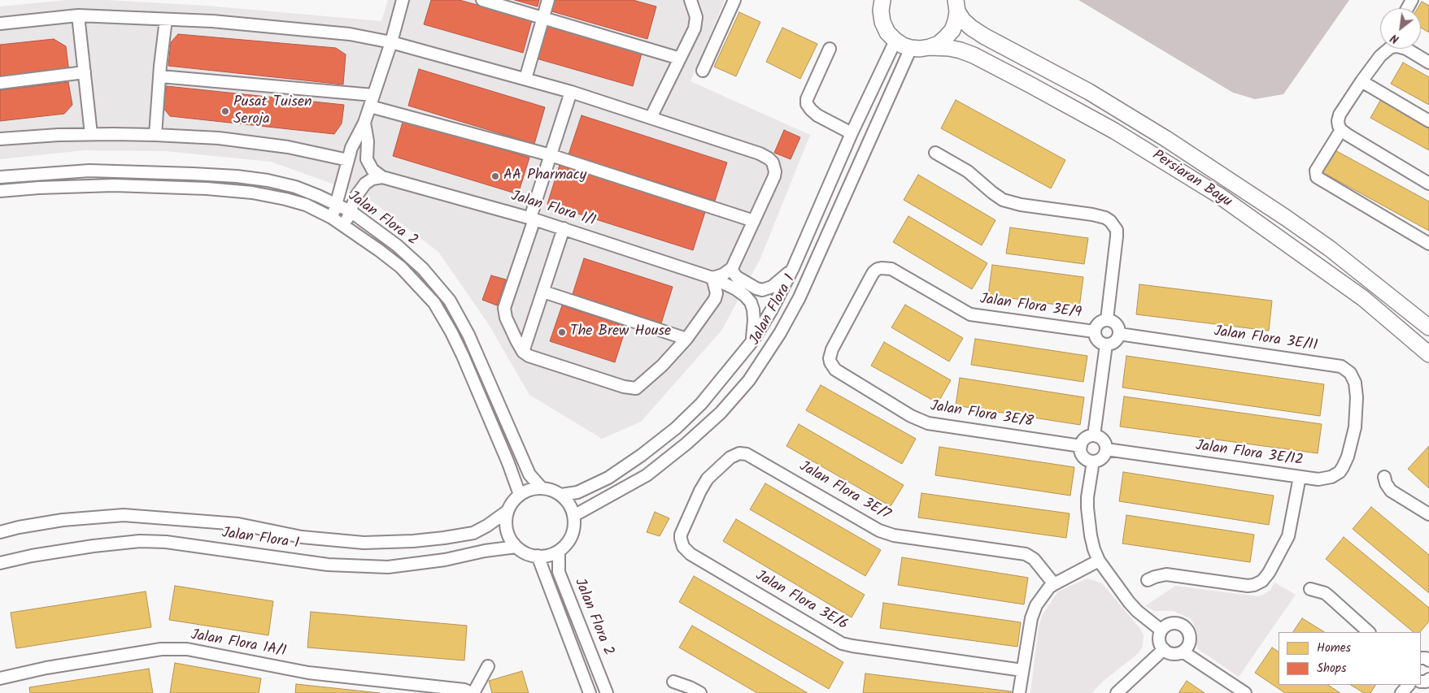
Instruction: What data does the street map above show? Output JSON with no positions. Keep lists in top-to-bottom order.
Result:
{
  "streets": {
    "main road": ["Persiaran Bayu"],
    "street": [
      "Jalan Flora 1/1",
      "Jalan Flora 2",
      "Jalan Flora 3E/9",
      "Jalan Flora 1",
      "Jalan Flora 3E/11",
      "Jalan Flora 3E/8",
      "Jalan Flora 3E/12",
      "Jalan Flora 3E/7",
      "Jalan Flora 3E/6",
      "Jalan Flora 1A/1"
    ]
  },
  "crossings": [
    ["Persiaran Bayu", "Jalan Flora 1"],
    ["Jalan Flora 1/1", "Jalan Flora 1"],
    ["Jalan Flora 2", "Jalan Flora 1"],
    ["Jalan Flora 3E/9", "Jalan Flora 3E/11"],
    ["Jalan Flora 3E/9", "Jalan Flora 3E/8"],
    ["Jalan Flora 3E/11", "Jalan Flora 3E/12"],
    ["Jalan Flora 3E/8", "Jalan Flora 3E/12"],
    ["Jalan Flora 3E/7", "Jalan Flora 3E/6"]
  ],
  "places": ["Pusat Tuisen Seroja", "AA Pharmacy", "The Brew House"],
  "legend": ["Homes", "Shops"],
  "north": "bottom left"
}
